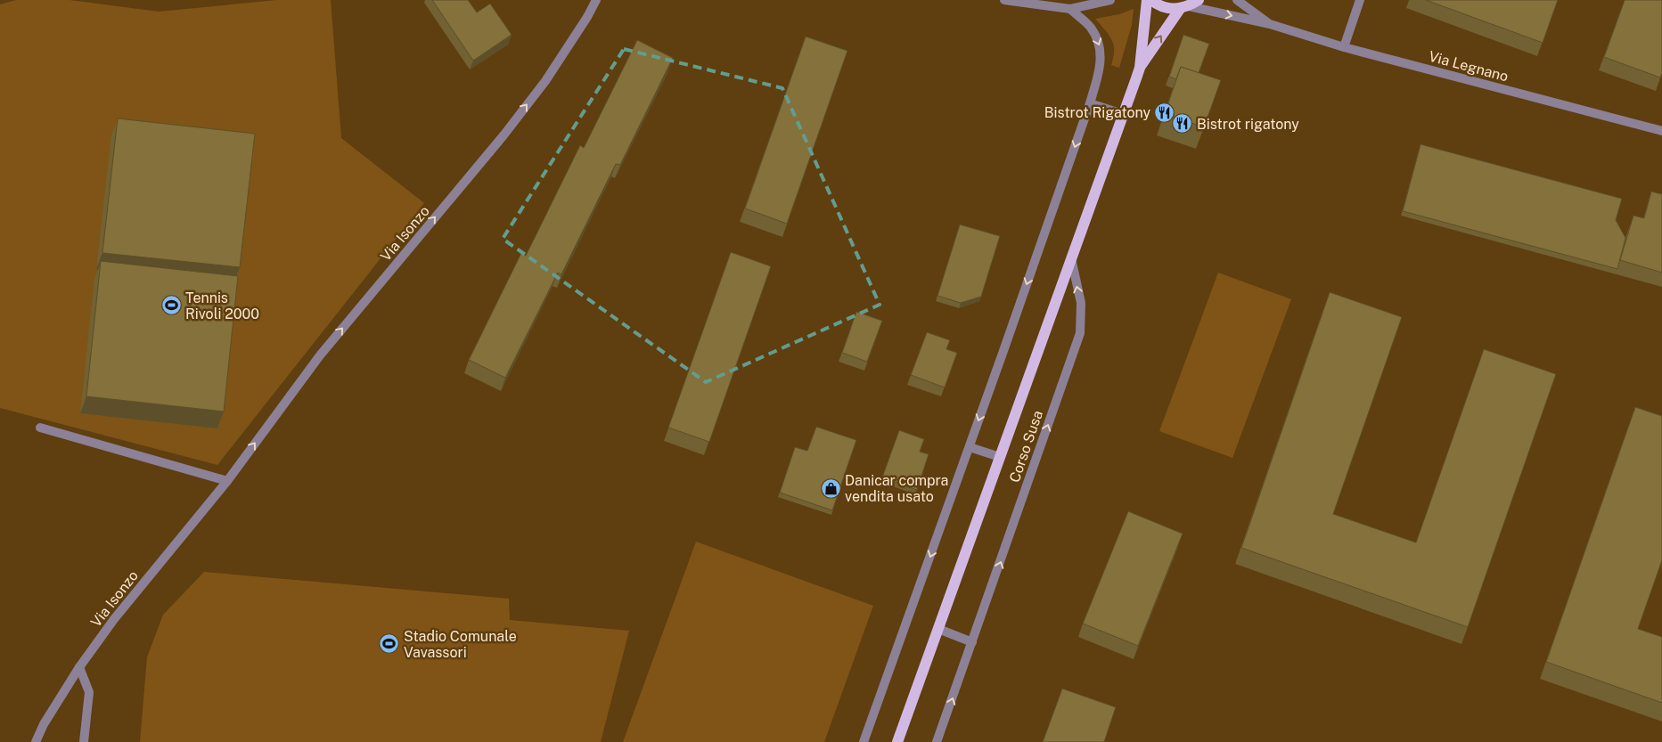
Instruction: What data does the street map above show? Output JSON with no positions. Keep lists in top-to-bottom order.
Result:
{
  "streets": {
    "main road": ["Corso Susa"],
    "street": ["Via Legnano", "Via Isonzo"]
  },
  "crossings": [
    ["Via Legnano", "Corso Susa"]
  ],
  "one_way": ["Via Isonzo"],
  "places": {
    "restaurant": ["Bistrot Rigatony", "Bistrot rigatony"],
    "sports": ["Tennis Rivoli 2000", "Stadio Comunale Vavassori"],
    "shop": ["Danicar compra vendita usato"]
  }
}
